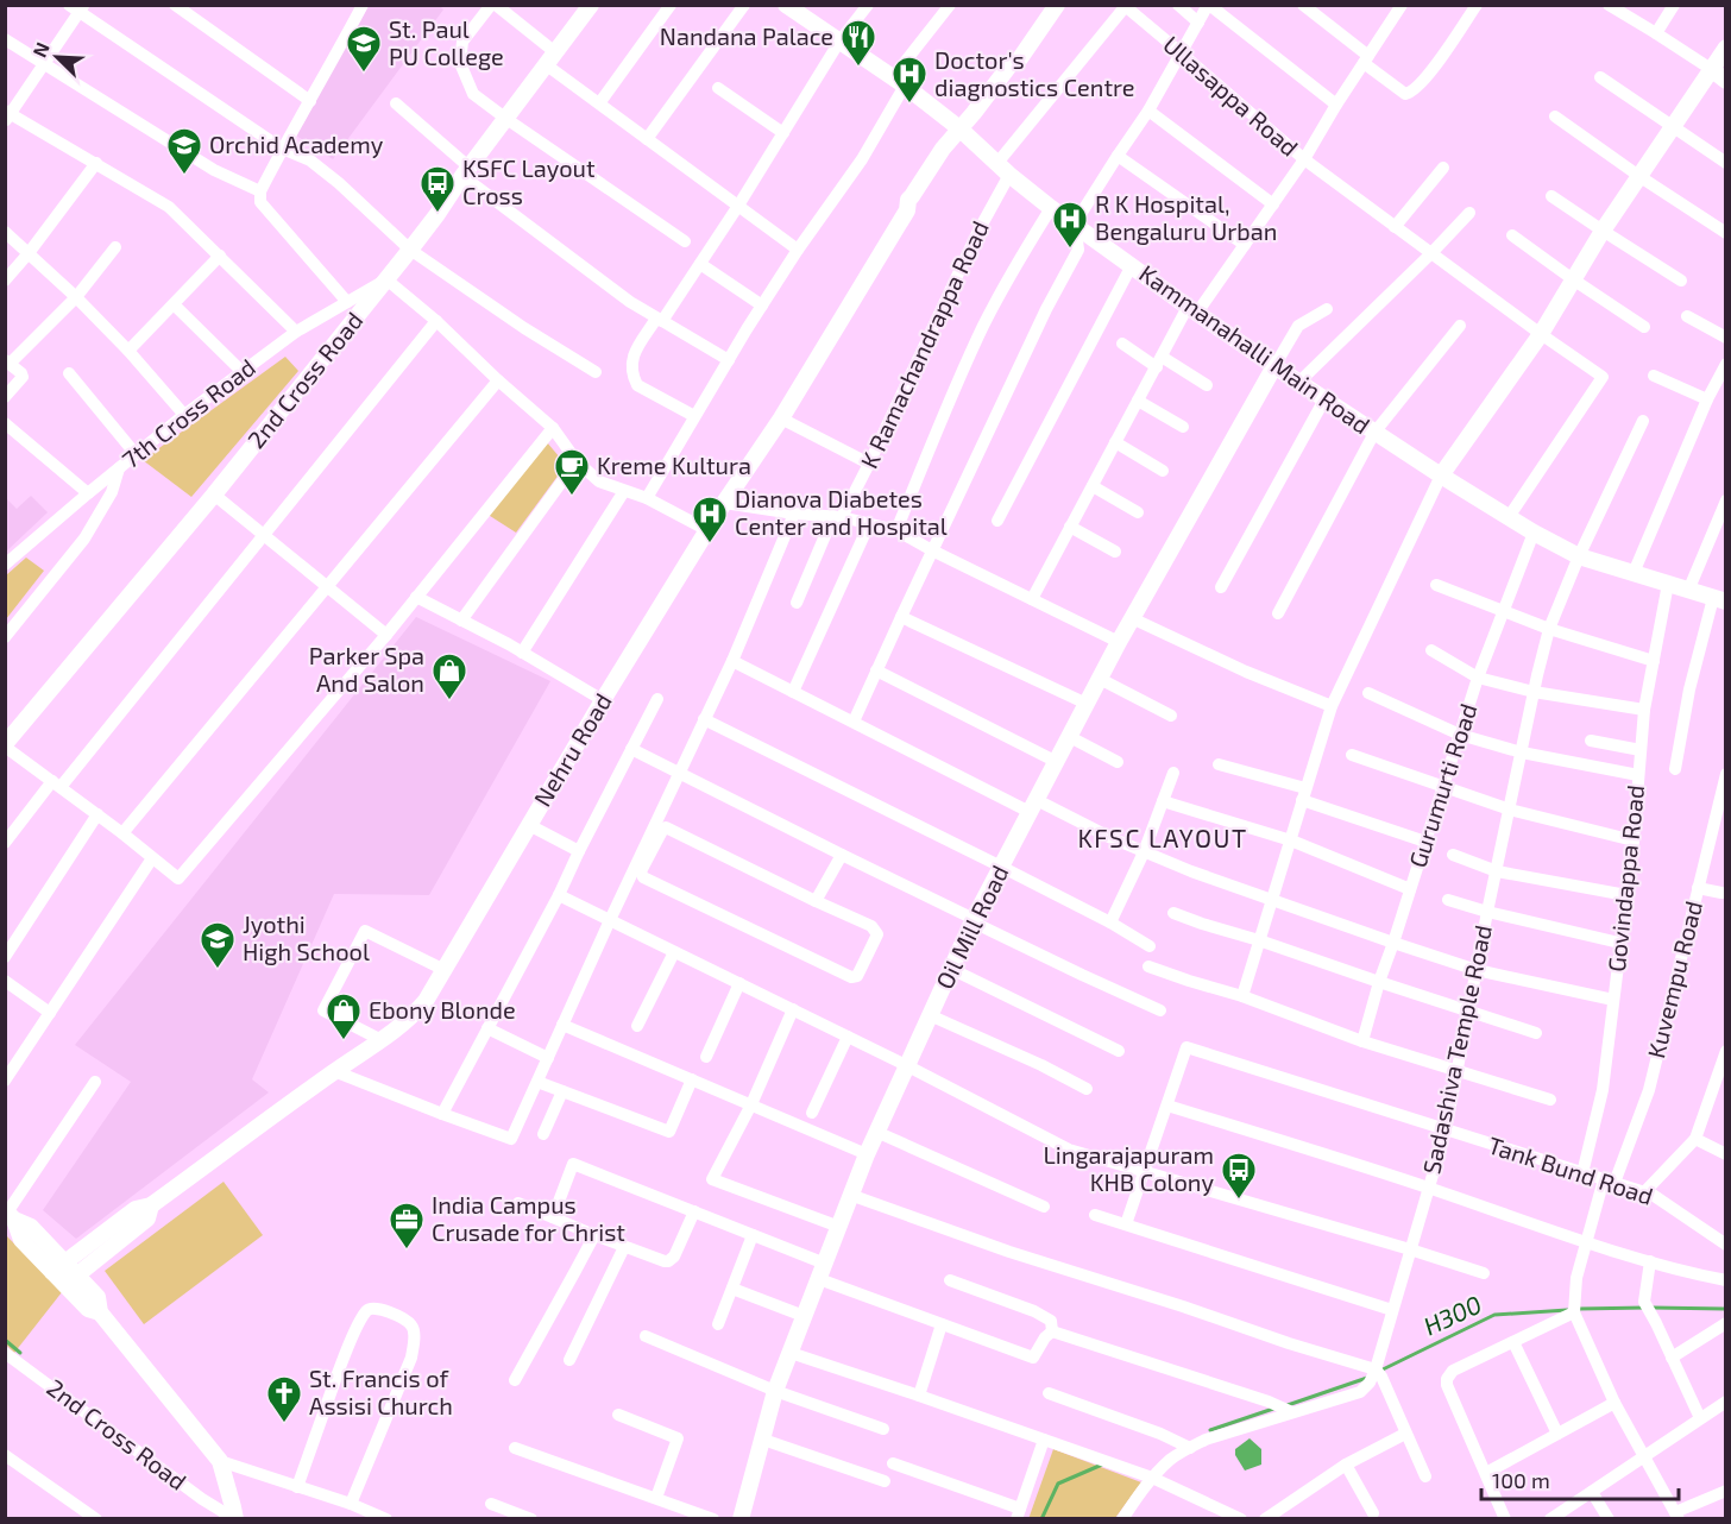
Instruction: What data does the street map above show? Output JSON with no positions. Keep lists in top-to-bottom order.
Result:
{
  "streets": {
    "street": [
      "Ullasappa Road",
      "K Ramachandrappa Road",
      "Kammanahalli Main Road",
      "2nd Cross Road",
      "7th Cross Road",
      "Nehru Road",
      "Gurumurti Road",
      "Govindappa Road",
      "Oil Mill Road",
      "Kuvempu Road",
      "Sadashiva Temple Road",
      "Tank Bund Road"
    ]
  },
  "crossings": [
    ["Ullasappa Road", "K Ramachandrappa Road"],
    ["Ullasappa Road", "Kammanahalli Main Road"],
    ["K Ramachandrappa Road", "Kammanahalli Main Road"],
    ["Kammanahalli Main Road", "Nehru Road"],
    ["Kammanahalli Main Road", "Gurumurti Road"],
    ["Kammanahalli Main Road", "Govindappa Road"],
    ["Kammanahalli Main Road", "Oil Mill Road"],
    ["Kammanahalli Main Road", "Sadashiva Temple Road"],
    ["2nd Cross Road", "7th Cross Road"],
    ["Govindappa Road", "Tank Bund Road"],
    ["Kuvempu Road", "Tank Bund Road"],
    ["Sadashiva Temple Road", "Tank Bund Road"]
  ],
  "districts": ["KFSC LAYOUT"],
  "water": ["H300"],
  "places": {
    "restaurant": ["Nandana Palace"],
    "school or university": ["St. Paul PU College", "Orchid Academy", "Jyothi High School"],
    "hospital": ["Doctor's diagnostics Centre", "R K Hospital, Bengaluru Urban", "Dianova Diabetes Center and Hospital"],
    "bus stop": ["KSFC Layout Cross", "Lingarajapuram KHB Colony"],
    "cafe": ["Kreme Kultura"],
    "shop": ["Parker Spa And Salon", "Ebony Blonde"],
    "office": ["India Campus Crusade for Christ"],
    "church": ["St. Francis of Assisi Church"]
  },
  "scale_bar": "100 m",
  "north": "top left"
}
